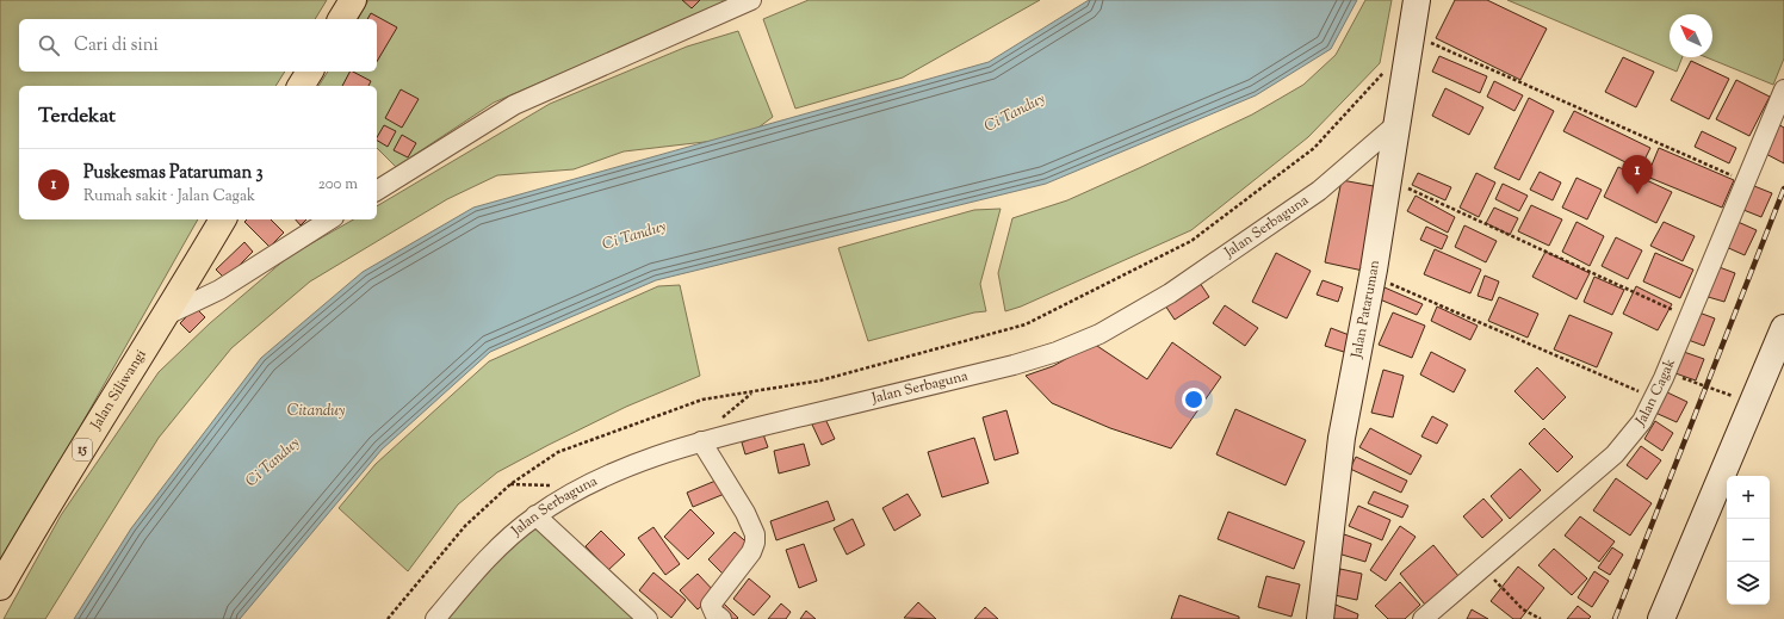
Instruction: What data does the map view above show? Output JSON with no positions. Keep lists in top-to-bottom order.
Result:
{
  "streets": {
    "highway": ["Jalan Siliwangi", "15"],
    "street": ["Jalan Serbaguna", "Jalan Pataruman", "Jalan Cagak"]
  },
  "crossings": [
    ["Jalan Serbaguna", "Jalan Pataruman"]
  ],
  "water": ["Ci Tanduy", "Citanduy"],
  "north": "top left",
  "page": {
    "search": "Cari di sini",
    "heading": "Terdekat",
    "list": [
      {
        "mark": "1",
        "name": "Puskesmas Pataruman 3",
        "note": "Rumah sakit · Jalan Cagak",
        "value": "200 m"
      }
    ],
    "pins": "1",
    "map_buttons": ["+", "−"]
  }
}
